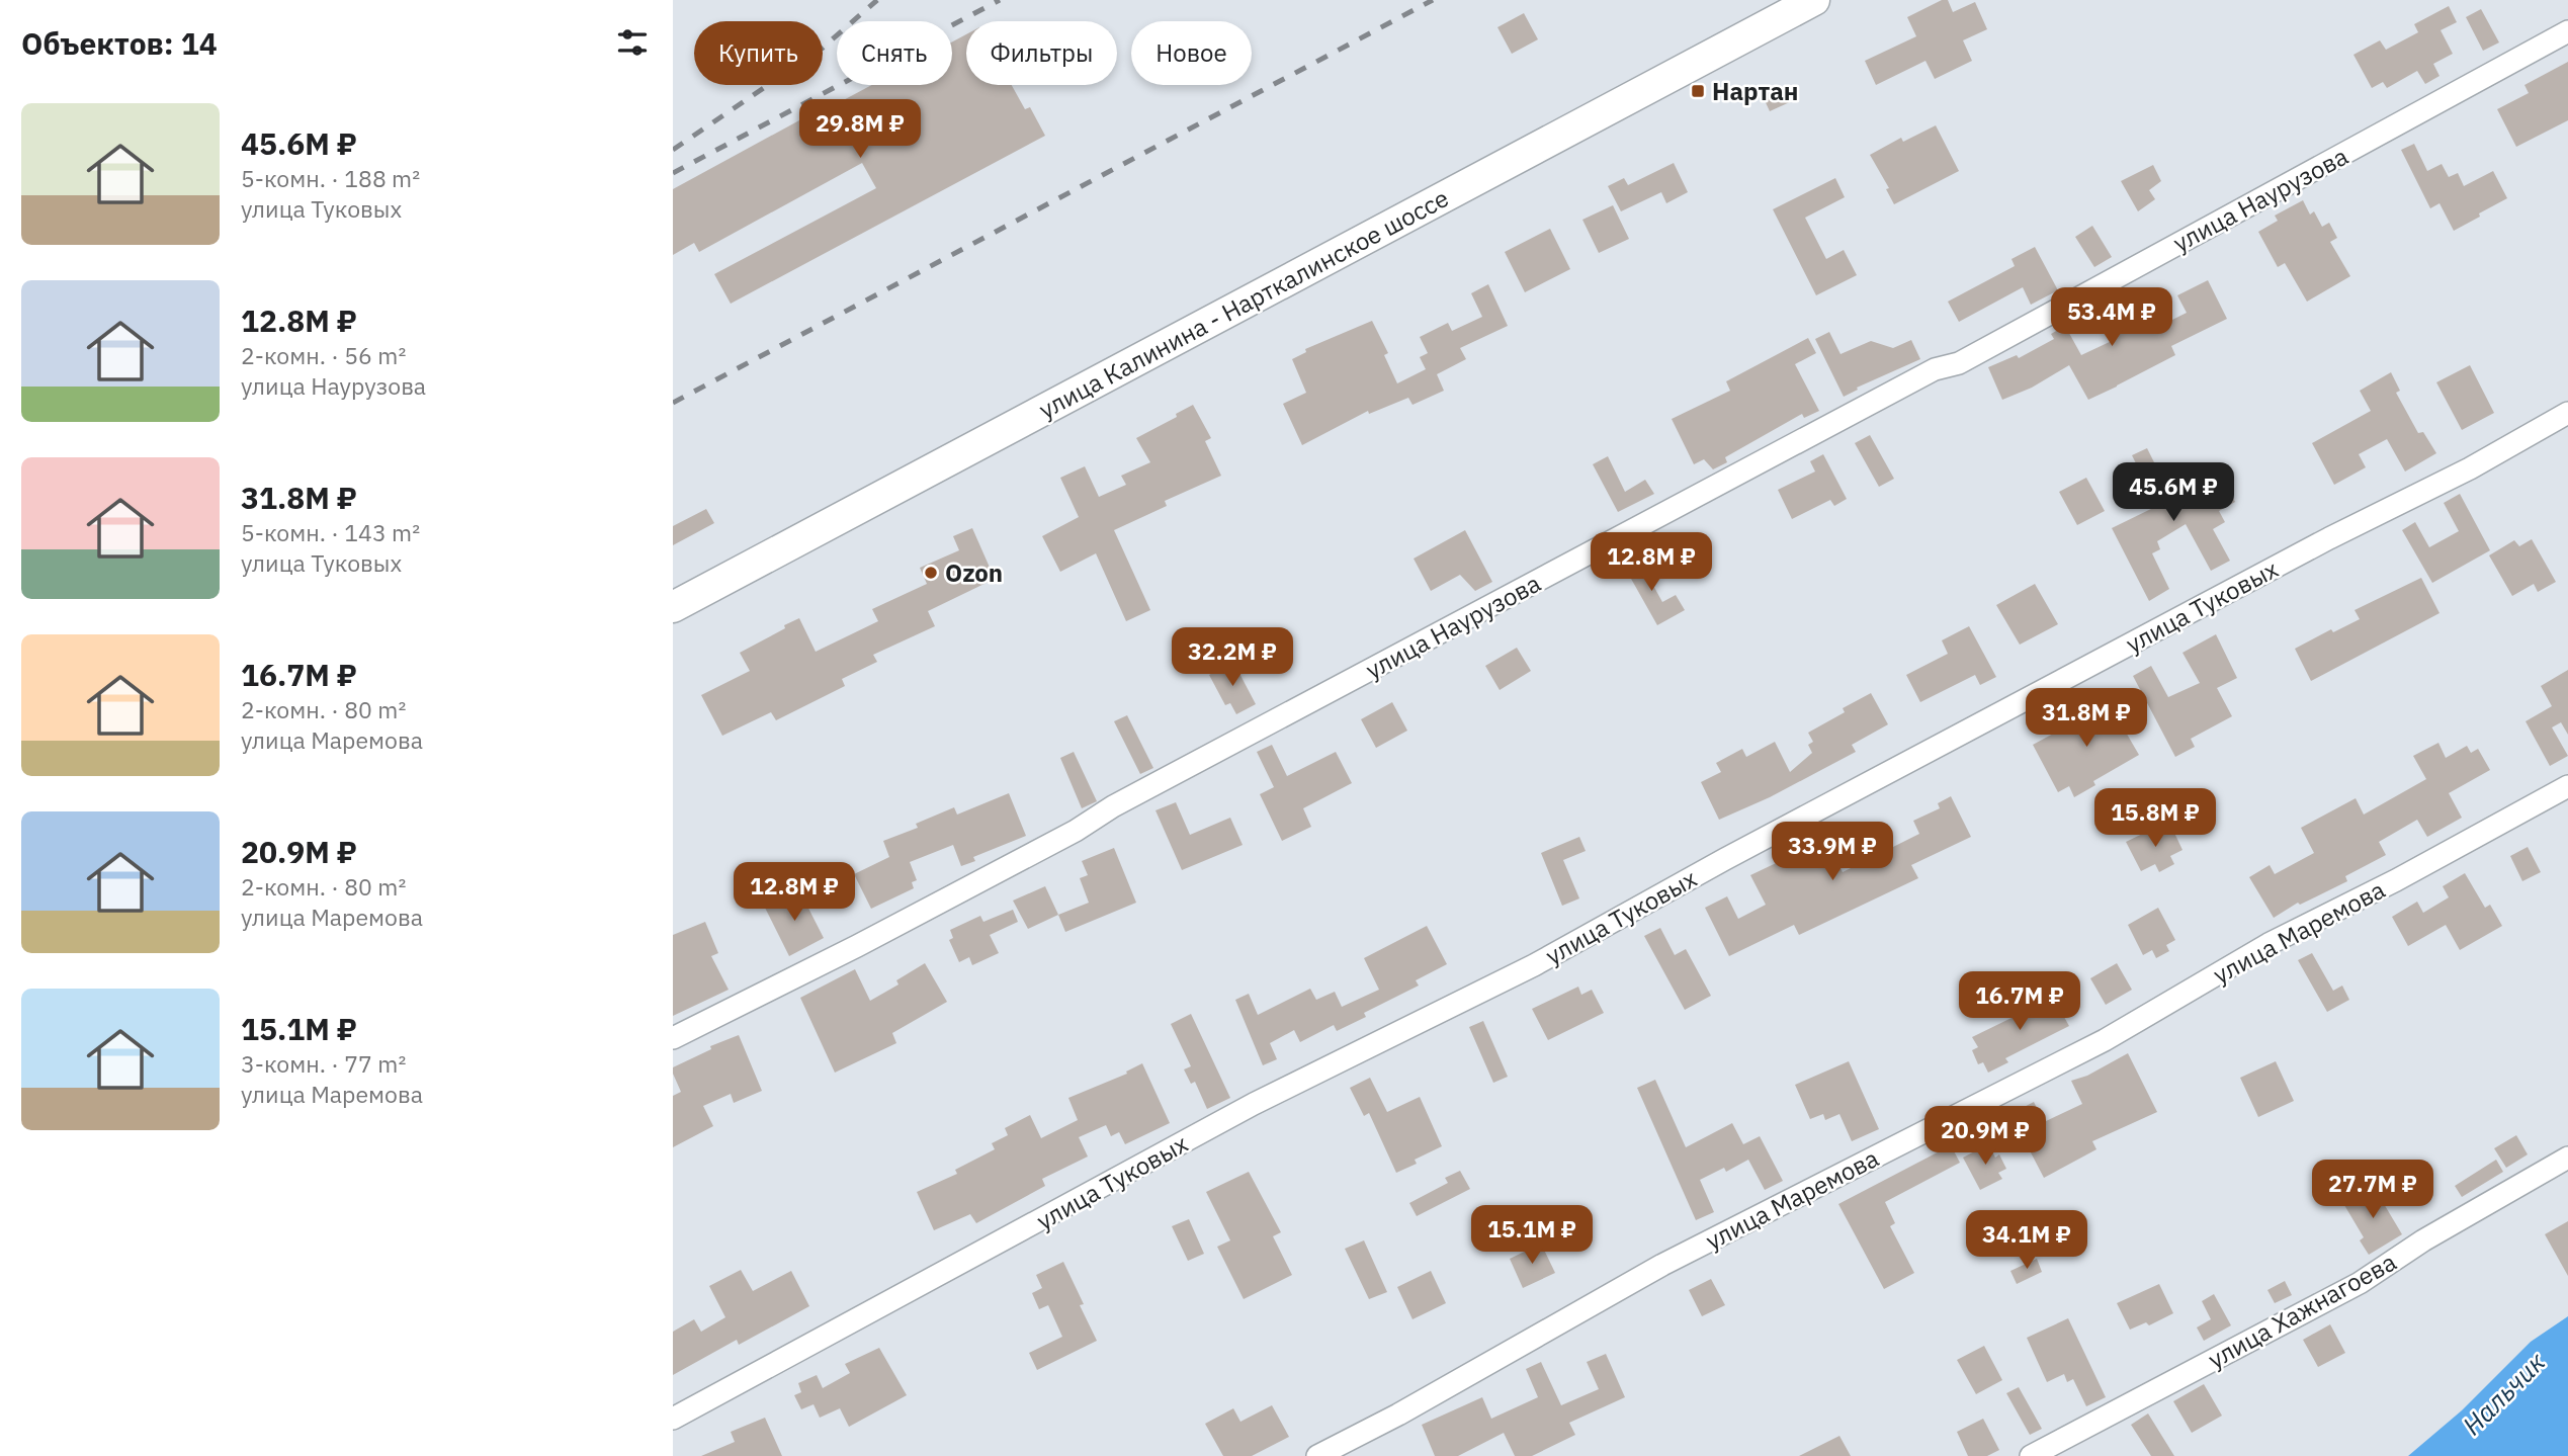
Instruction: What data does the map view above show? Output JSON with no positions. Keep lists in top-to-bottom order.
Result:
{
  "streets": {
    "main road": ["улица Калинина - Нарткалинское шоссе"],
    "street": [
      "улица Наурузова",
      "улица Туковых",
      "улица Маремова",
      "улица Хажнагоева"
    ]
  },
  "water": ["Нальчик"],
  "places": {
    "transit": ["Нартан"],
    "other": ["Ozon"]
  },
  "page": {
    "heading": "Объектов: 14",
    "chip": [
      "Купить",
      "Снять",
      "Фильтры",
      "Новое"
    ],
    "list": [
      {
        "name": "45.6M ₽",
        "note": "5-комн. · 188 m² · улица Туковых"
      },
      {
        "name": "12.8M ₽",
        "note": "2-комн. · 56 m² · улица Наурузова"
      },
      {
        "name": "31.8M ₽",
        "note": "5-комн. · 143 m² · улица Туковых"
      },
      {
        "name": "16.7M ₽",
        "note": "2-комн. · 80 m² · улица Маремова"
      },
      {
        "name": "20.9M ₽",
        "note": "2-комн. · 80 m² · улица Маремова"
      },
      {
        "name": "15.1M ₽",
        "note": "3-комн. · 77 m² · улица Маремова"
      }
    ],
    "price": [
      "29.8M ₽",
      "53.4M ₽",
      "45.6M ₽",
      "12.8M ₽",
      "32.2M ₽",
      "31.8M ₽",
      "15.8M ₽",
      "33.9M ₽",
      "12.8M ₽",
      "16.7M ₽",
      "20.9M ₽",
      "27.7M ₽",
      "15.1M ₽",
      "34.1M ₽"
    ]
  }
}
